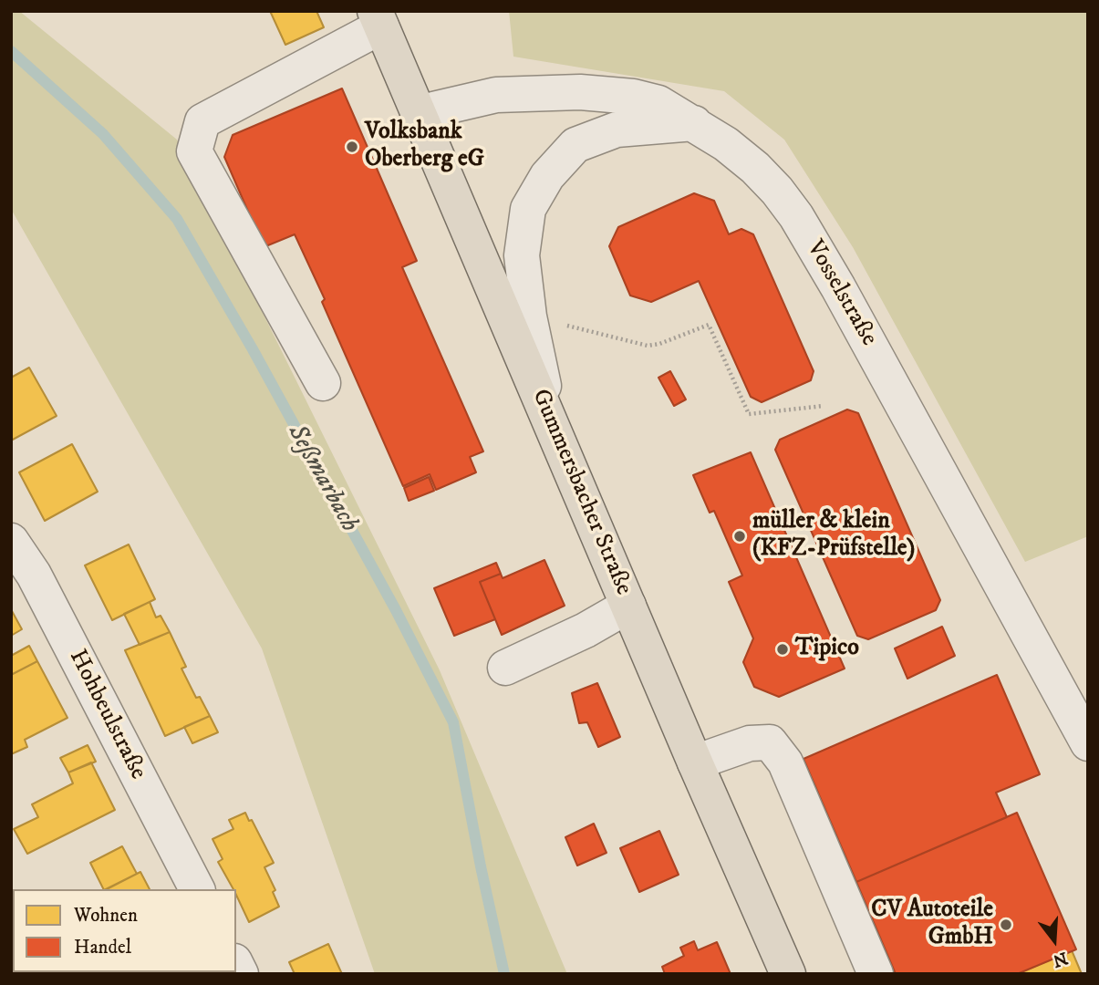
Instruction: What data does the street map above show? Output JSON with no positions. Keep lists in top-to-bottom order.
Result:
{
  "streets": {
    "main road": ["Gummersbacher Straße"],
    "street": ["Vosselstraße", "Hohbeulstraße"]
  },
  "crossings": [
    ["Vosselstraße", "Gummersbacher Straße"]
  ],
  "water": ["Seßmarbach"],
  "places": [
    "Volksbank Oberberg eG",
    "müller & klein (KFZ-Prüfstelle)",
    "Tipico",
    "CV Autoteile GmbH"
  ],
  "legend": ["Wohnen", "Handel"],
  "north": "bottom"
}
